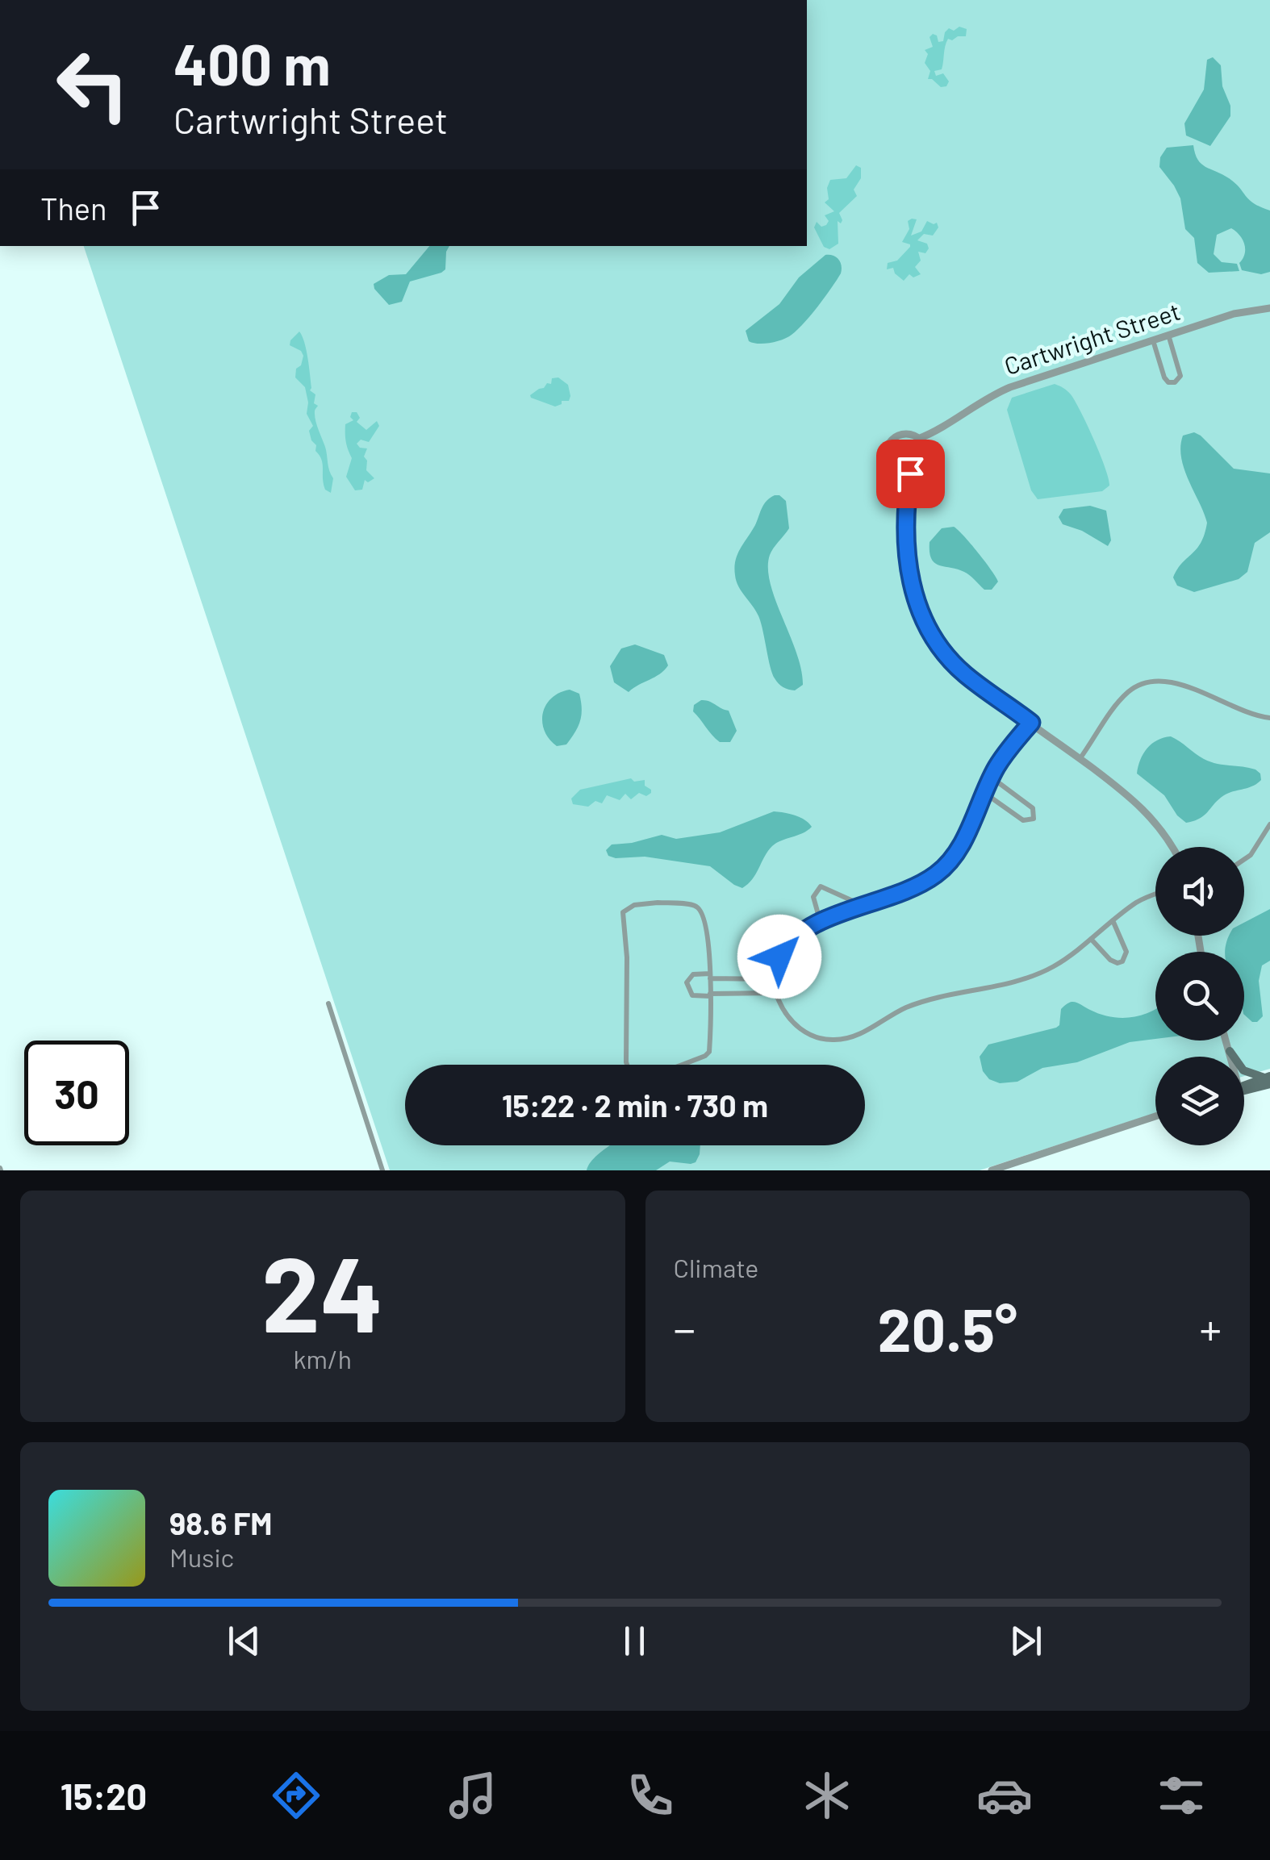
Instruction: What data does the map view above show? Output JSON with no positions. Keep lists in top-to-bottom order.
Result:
{
  "streets": {
    "street": ["Cartwright Street"]
  },
  "page": {
    "turn": ["400 m", "Cartwright Street"],
    "then": "Then",
    "limit": "30",
    "trip": "15:22 · 2 min · 730 m",
    "tile": [
      ["24", "km/h"],
      "Climate"
    ],
    "heat": ["−", "20.5°", "+"],
    "song": ["98.6 FM", "Music"],
    "tabs": "15:20"
  }
}
